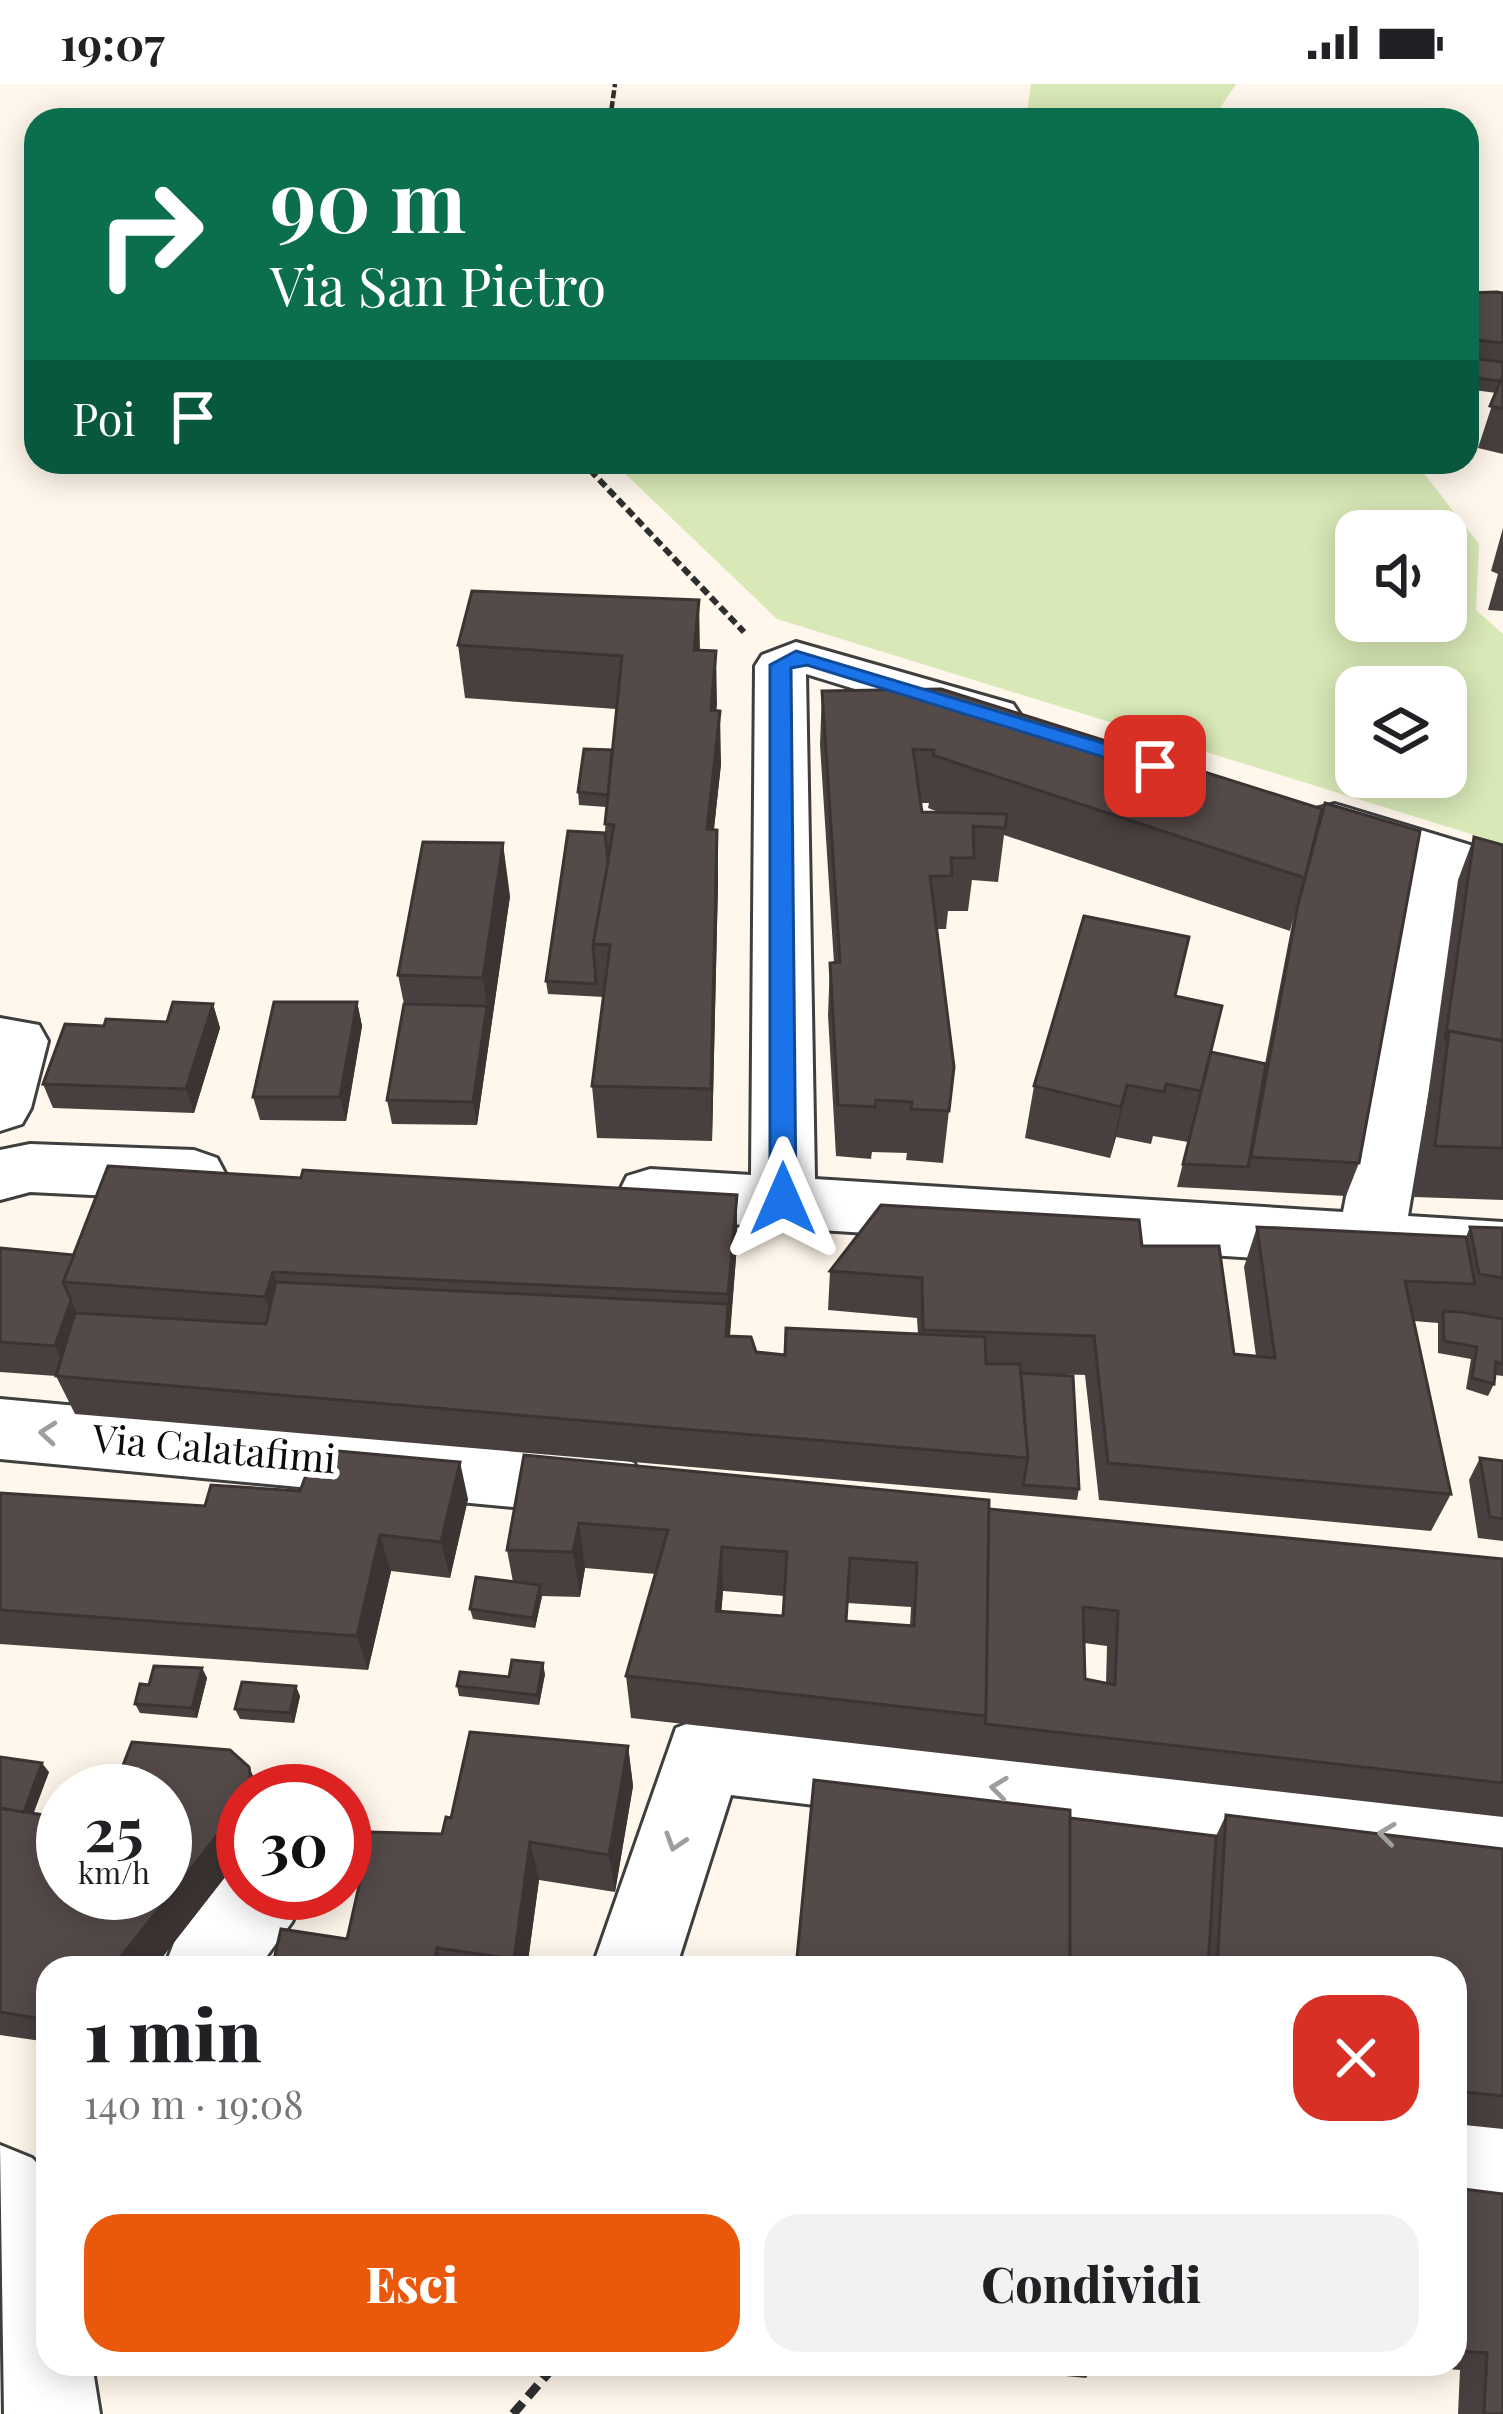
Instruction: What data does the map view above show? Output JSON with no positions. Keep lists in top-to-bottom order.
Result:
{
  "streets": {
    "street": ["Via Calatafimi"]
  },
  "page": {
    "status": "19:07",
    "turn": ["90 m", "Via San Pietro"],
    "then": "Poi",
    "speed": "25 km/h",
    "limit": "30",
    "heading": ["1 min", "140 m · 19:08"],
    "buttons": ["Esci", "Condividi"]
  }
}
